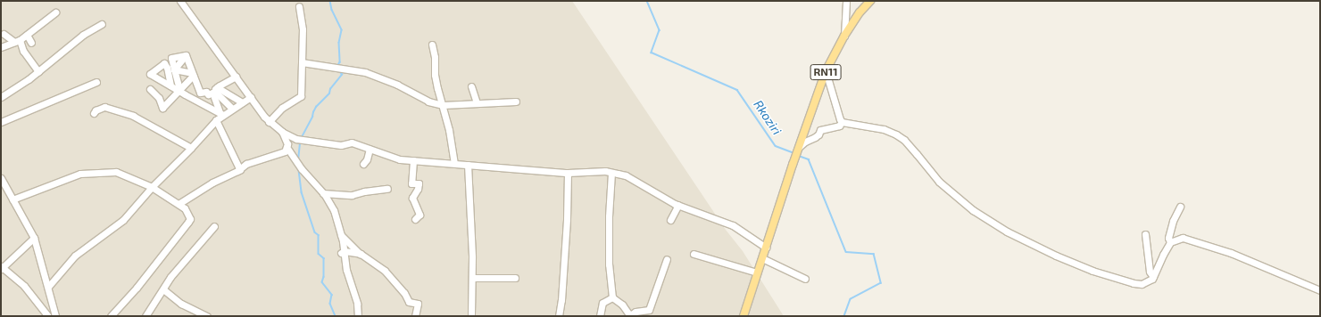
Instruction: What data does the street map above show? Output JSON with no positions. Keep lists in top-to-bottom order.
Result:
{
  "streets": {
    "main road": ["RN11"]
  },
  "water": ["Rkoziri"]
}
